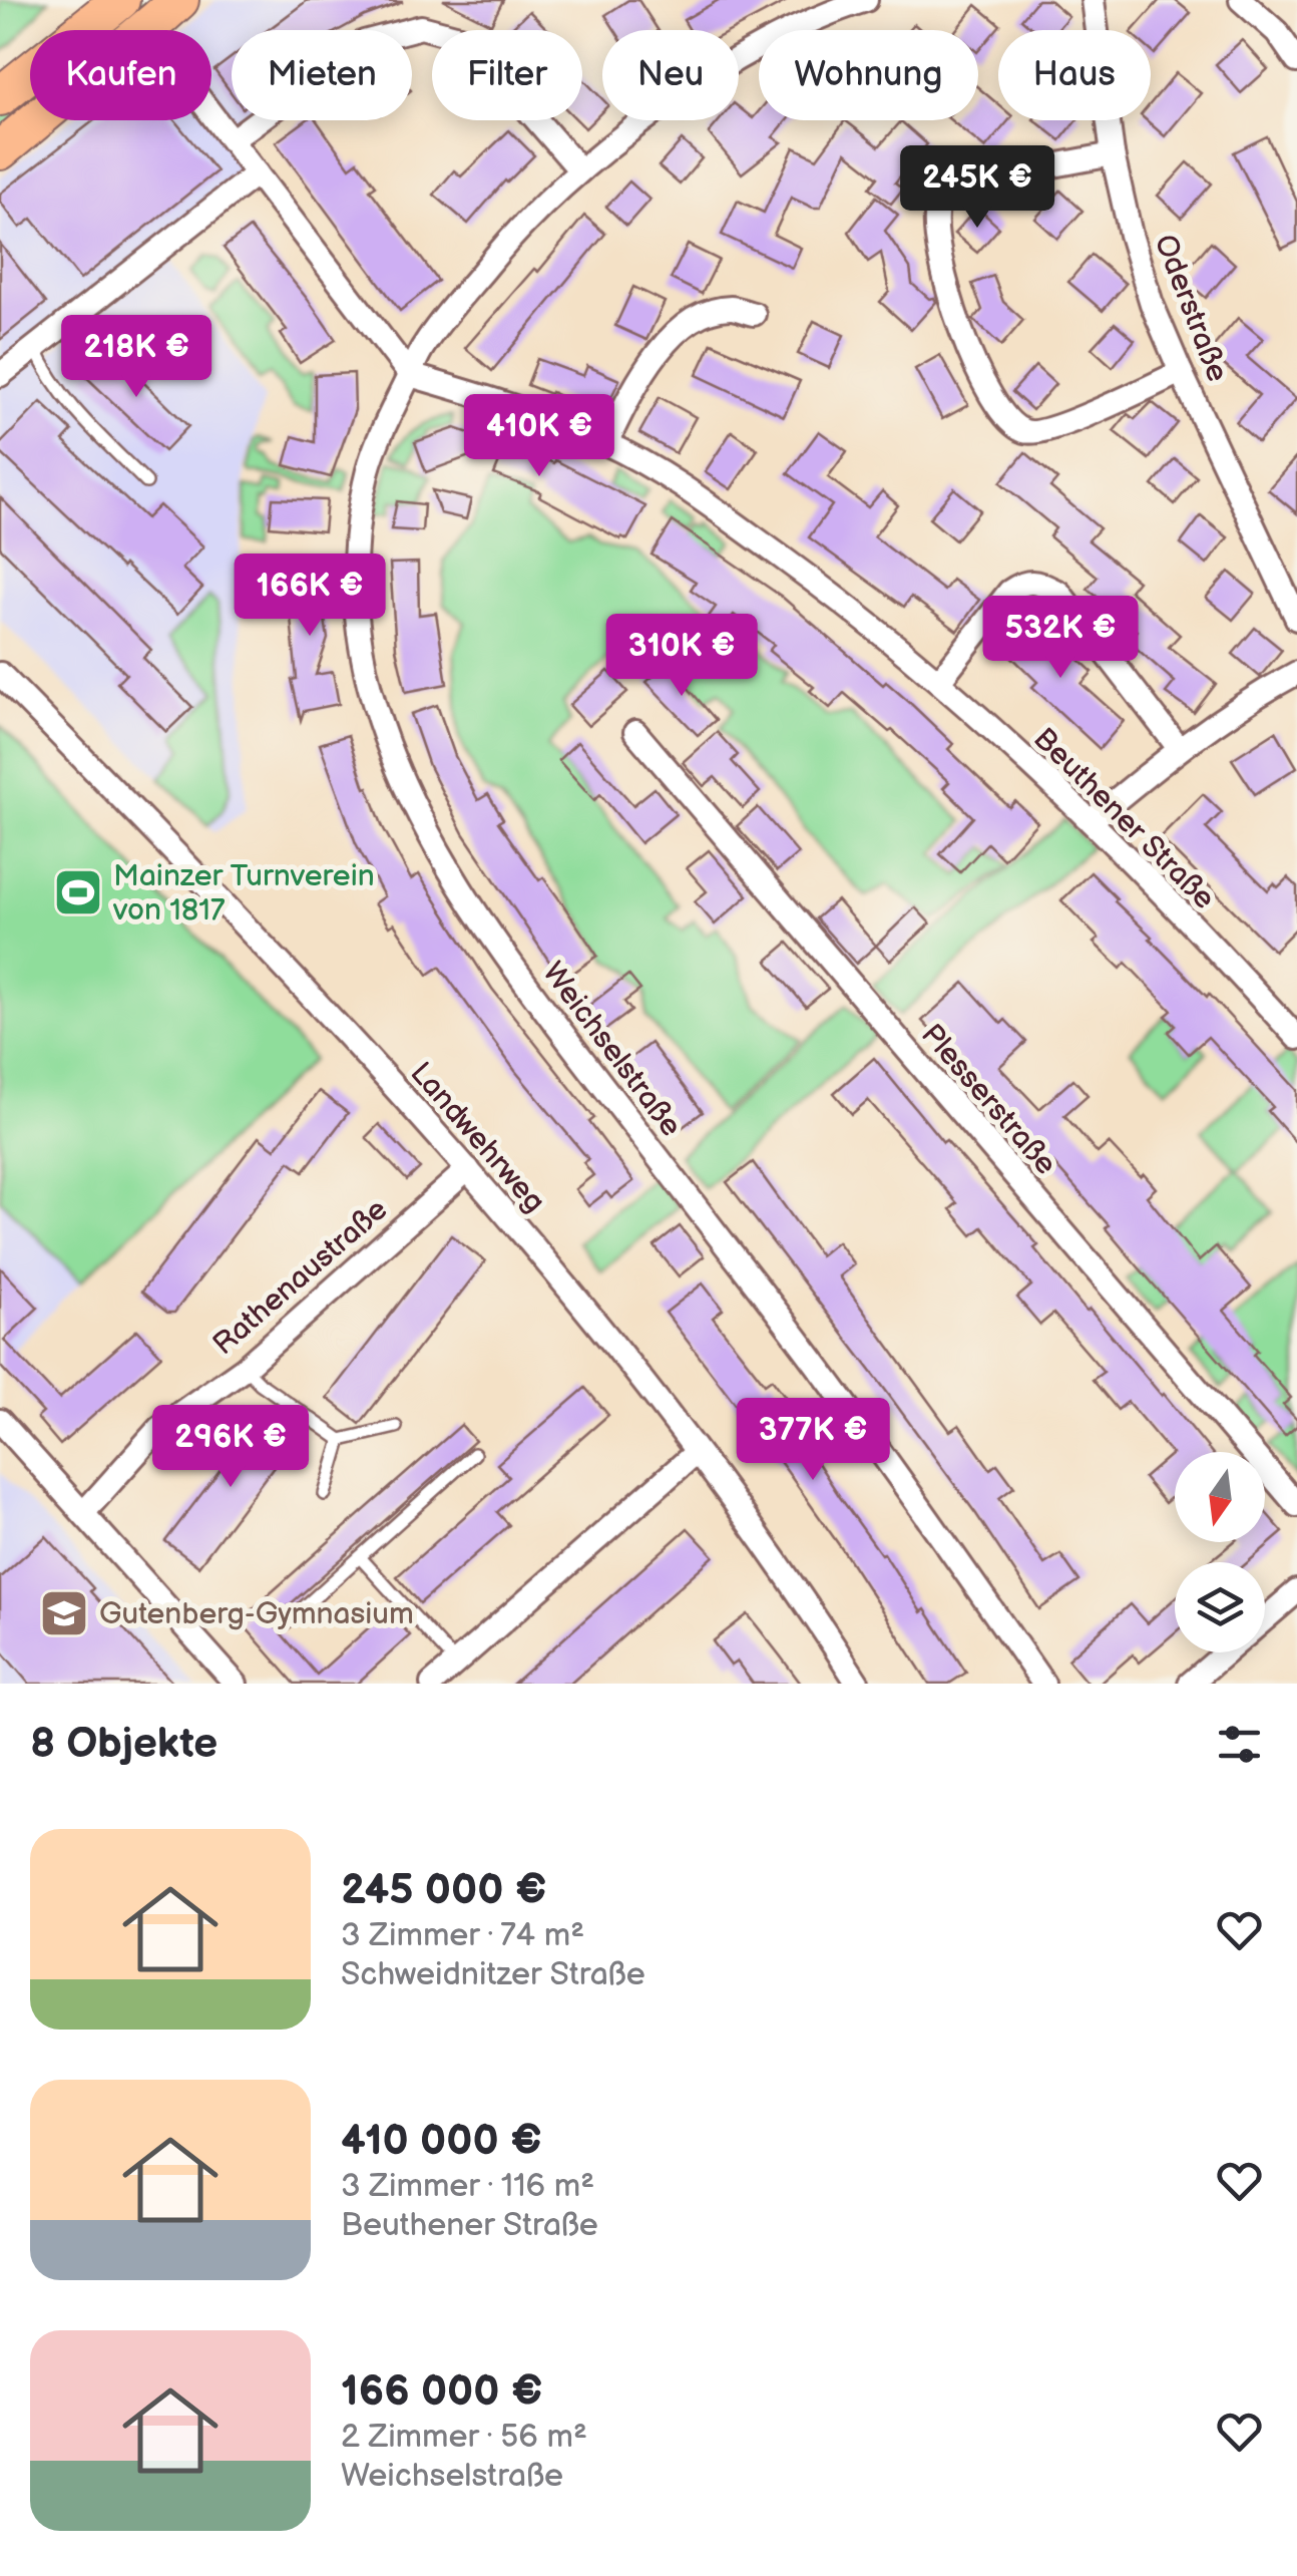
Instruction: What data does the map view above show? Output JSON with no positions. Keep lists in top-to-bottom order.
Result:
{
  "streets": {
    "street": [
      "Oderstraße",
      "Beuthener Straße",
      "Weichselstraße",
      "Plesserstraße",
      "Landwehrweg",
      "Rathenaustraße"
    ]
  },
  "crossings": [
    ["Beuthener Straße", "Weichselstraße"],
    ["Landwehrweg", "Rathenaustraße"]
  ],
  "places": {
    "sports": ["Mainzer Turnverein von 1817"],
    "school or university": ["Gutenberg-Gymnasium"]
  },
  "north": "bottom",
  "page": {
    "chip": [
      "Kaufen",
      "Mieten",
      "Filter",
      "Neu",
      "Wohnung",
      "Haus"
    ],
    "price": [
      "245K €",
      "218K €",
      "410K €",
      "166K €",
      "532K €",
      "310K €",
      "377K €",
      "296K €"
    ],
    "heading": "8 Objekte",
    "list": [
      {
        "name": "245 000 €",
        "note": "3 Zimmer · 74 m² · Schweidnitzer Straße"
      },
      {
        "name": "410 000 €",
        "note": "3 Zimmer · 116 m² · Beuthener Straße"
      },
      {
        "name": "166 000 €",
        "note": "2 Zimmer · 56 m² · Weichselstraße"
      }
    ]
  }
}
